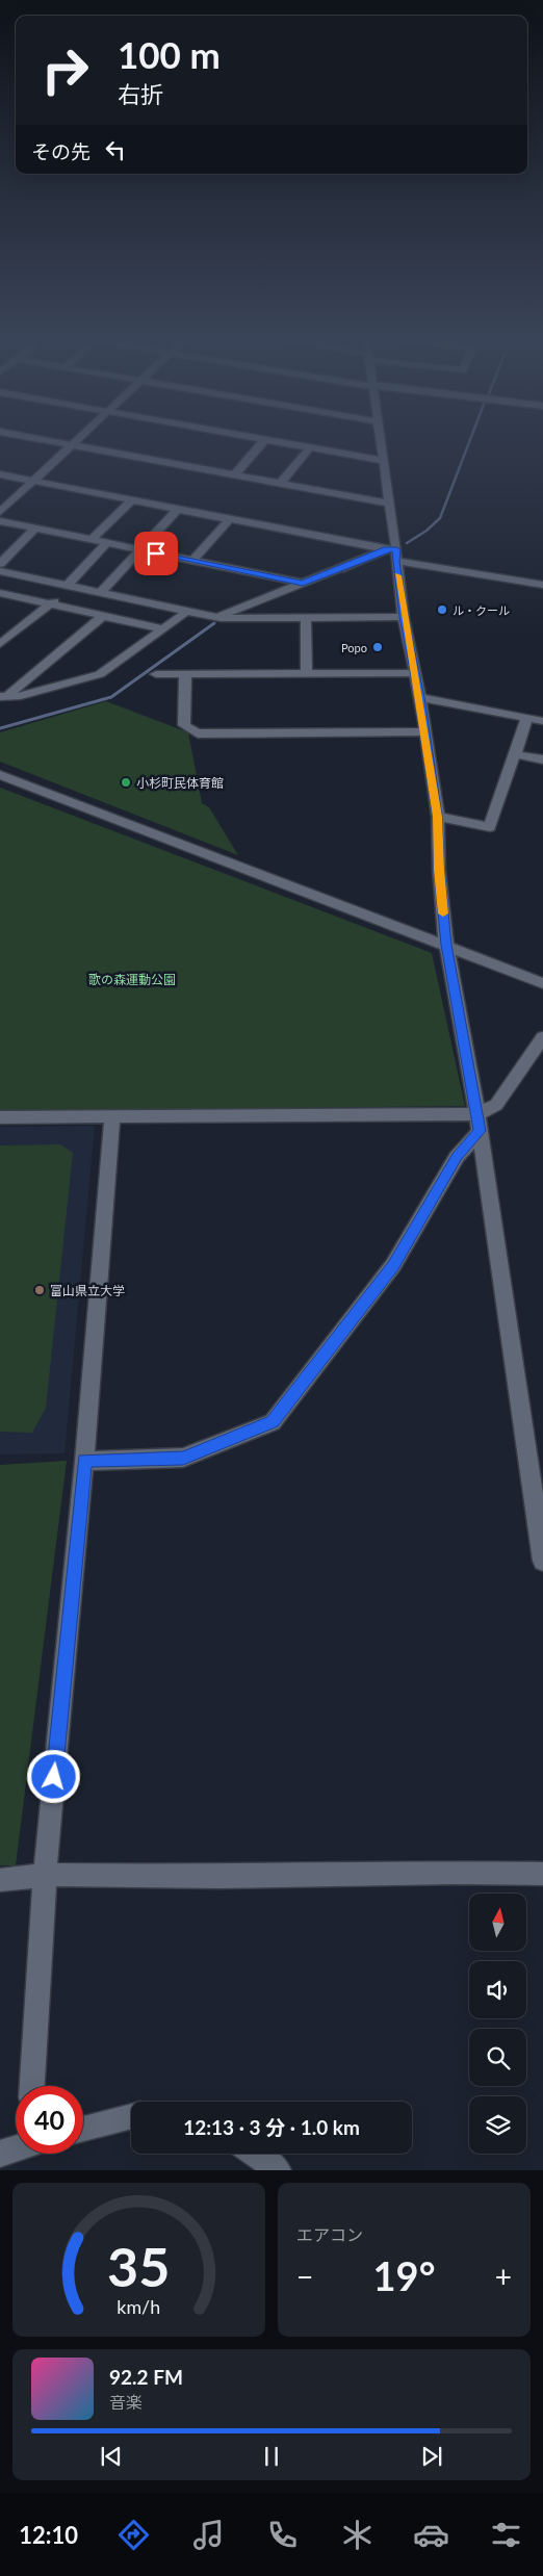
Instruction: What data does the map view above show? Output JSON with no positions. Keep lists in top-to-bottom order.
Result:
{
  "parks": ["歌の森運動公園"],
  "places": [
    "ル・クール",
    "Popo",
    "小杉町民体育館",
    "富山県立大学"
  ],
  "north": "top",
  "page": {
    "turn": ["100 m", "右折"],
    "then": "その先",
    "limit": "40",
    "trip": "12:13 · 3 分 · 1.0 km",
    "tile": "エアコン",
    "heat": ["−", "19°", "+"],
    "song": ["92.2 FM", "音楽"],
    "tabs": "12:10",
    "gauge": ["35", "km/h"]
  }
}
